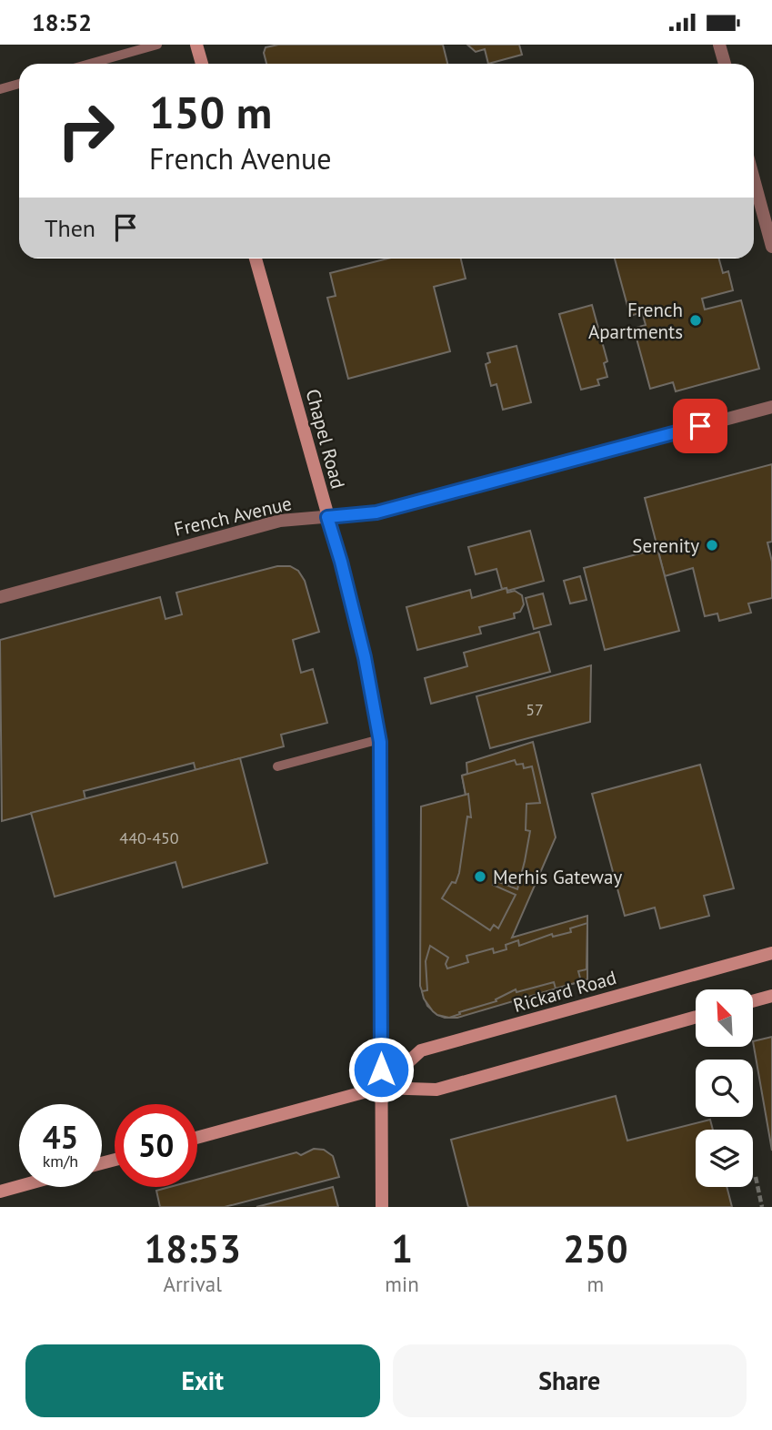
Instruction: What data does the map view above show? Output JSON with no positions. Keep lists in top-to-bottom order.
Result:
{
  "streets": {
    "main road": ["Chapel Road", "Rickard Road"],
    "street": ["French Avenue"]
  },
  "crossings": [
    ["Chapel Road", "French Avenue"],
    ["Chapel Road", "Rickard Road"]
  ],
  "places": ["French Apartments", "Serenity", "Merhis Gateway"],
  "house_numbers": ["57", "440-450"],
  "north": "top left",
  "page": {
    "status": "18:52",
    "turn": ["150 m", "French Avenue"],
    "then": "Then",
    "speed": "45 km/h",
    "limit": "50",
    "eta": [
      "18:53",
      "Arrival",
      "1",
      "min",
      "250",
      "m"
    ],
    "buttons": ["Exit", "Share"]
  }
}
